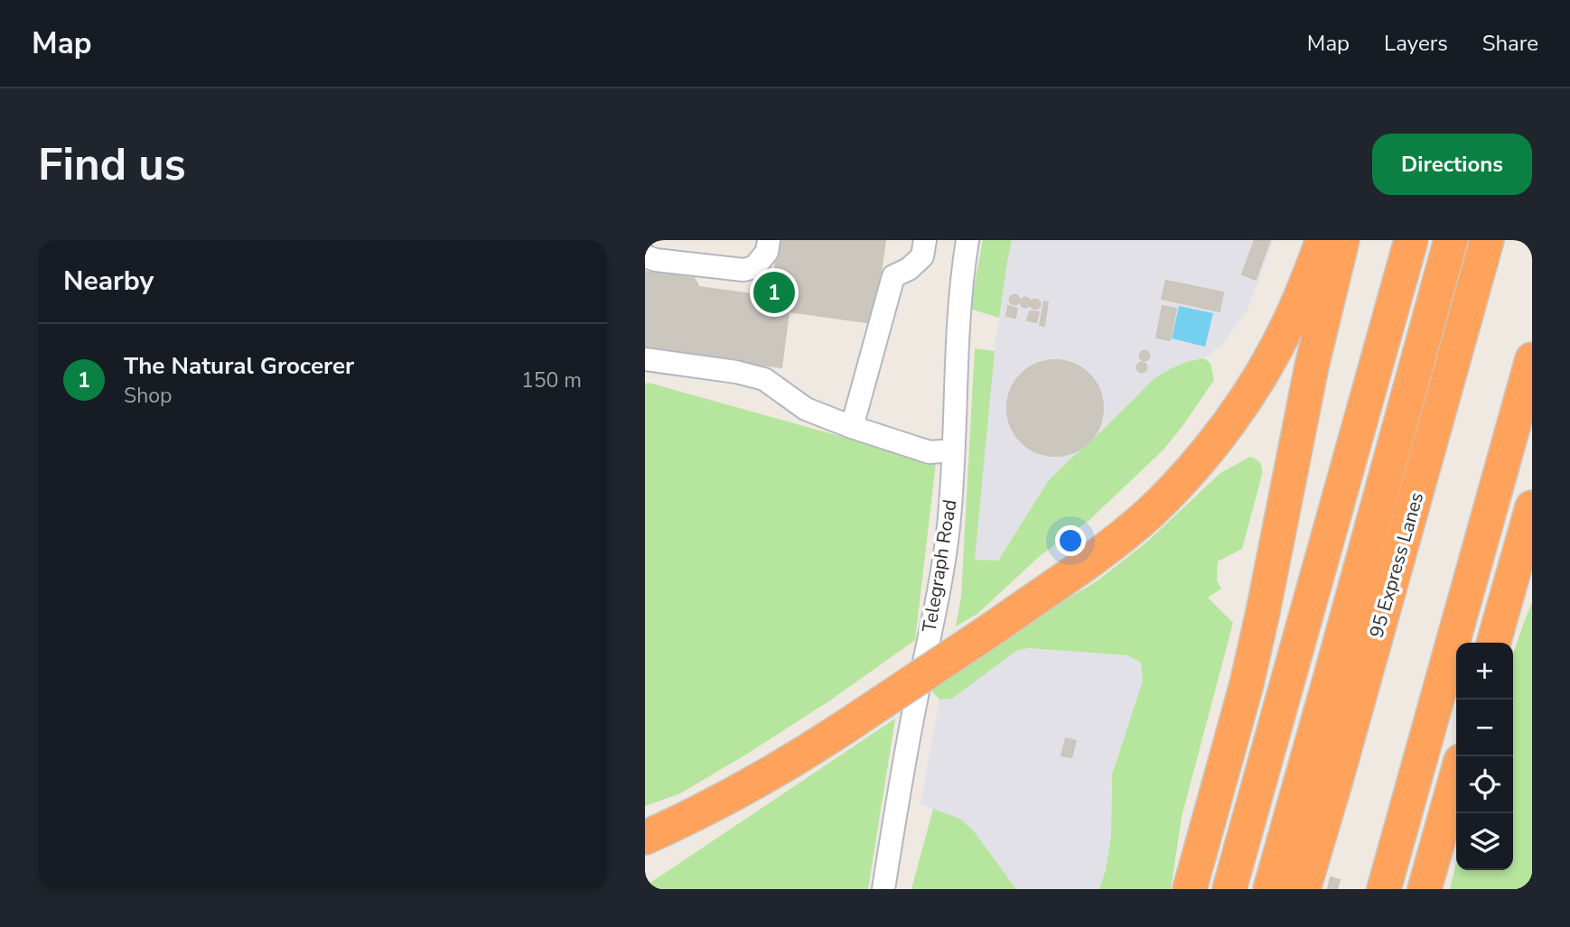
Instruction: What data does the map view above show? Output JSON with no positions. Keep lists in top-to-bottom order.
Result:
{
  "streets": {
    "highway": ["95 Express Lanes"],
    "street": ["Telegraph Road"]
  },
  "page": {
    "header": "Map",
    "nav": ["Map", "Layers", "Share"],
    "buttons": "Directions",
    "title": "Find us",
    "heading": "Nearby",
    "pins": "1",
    "list": [
      {
        "mark": "1",
        "name": "The Natural Grocerer",
        "note": "Shop",
        "value": "150 m"
      }
    ],
    "map_buttons": ["+", "−"]
  }
}
